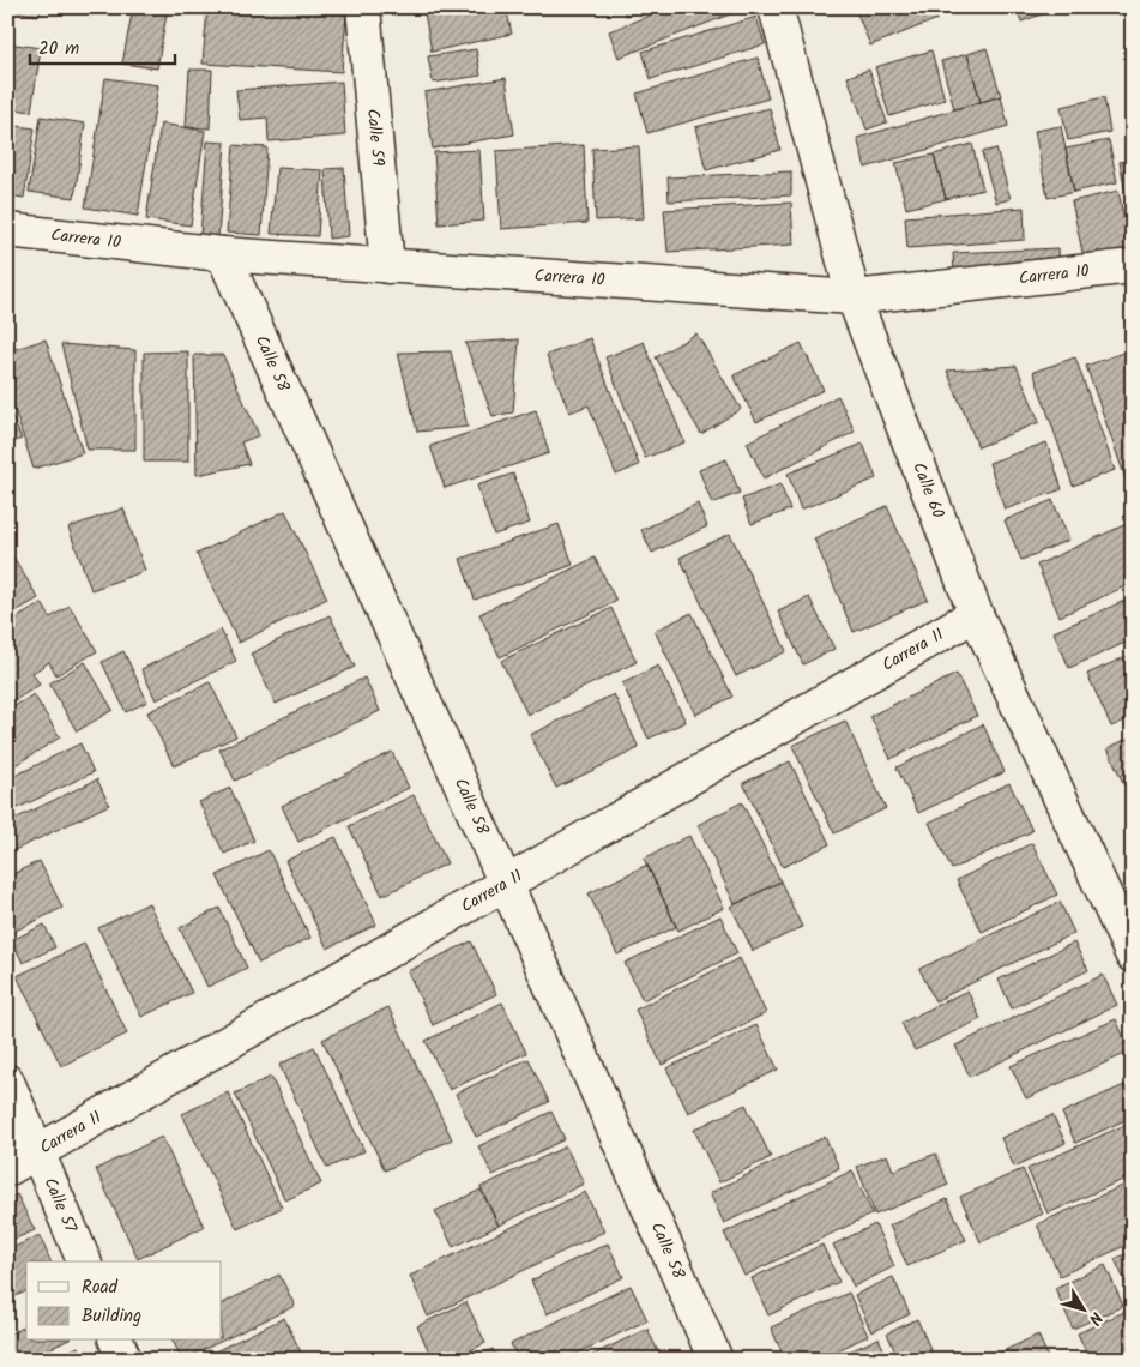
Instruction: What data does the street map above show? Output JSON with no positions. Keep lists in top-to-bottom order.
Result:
{
  "streets": {
    "street": [
      "Calle 59",
      "Carrera 10",
      "Calle 58",
      "Calle 60",
      "Carrera 11",
      "Calle 57"
    ]
  },
  "crossings": [
    ["Calle 59", "Carrera 10"],
    ["Carrera 10", "Calle 58"],
    ["Carrera 10", "Calle 60"],
    ["Calle 58", "Carrera 11"],
    ["Calle 60", "Carrera 11"],
    ["Carrera 11", "Calle 57"]
  ],
  "legend": ["Road", "Building"],
  "scale_bar": "20 m",
  "north": "bottom right"
}
